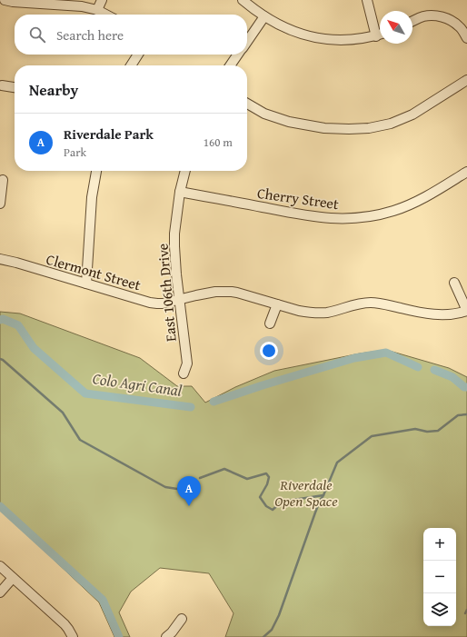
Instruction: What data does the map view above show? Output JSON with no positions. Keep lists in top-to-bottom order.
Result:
{
  "streets": {
    "street": ["Cherry Street", "Clermont Street", "East 106th Drive"]
  },
  "crossings": [
    ["Cherry Street", "East 106th Drive"],
    ["Clermont Street", "East 106th Drive"]
  ],
  "water": ["Colo Agri Canal"],
  "parks": ["Riverdale Open Space"],
  "north": "top left",
  "page": {
    "search": "Search here",
    "heading": "Nearby",
    "list": [
      {
        "mark": "A",
        "name": "Riverdale Park",
        "note": "Park",
        "value": "160 m"
      }
    ],
    "pins": "A",
    "map_buttons": ["+", "−"]
  }
}
